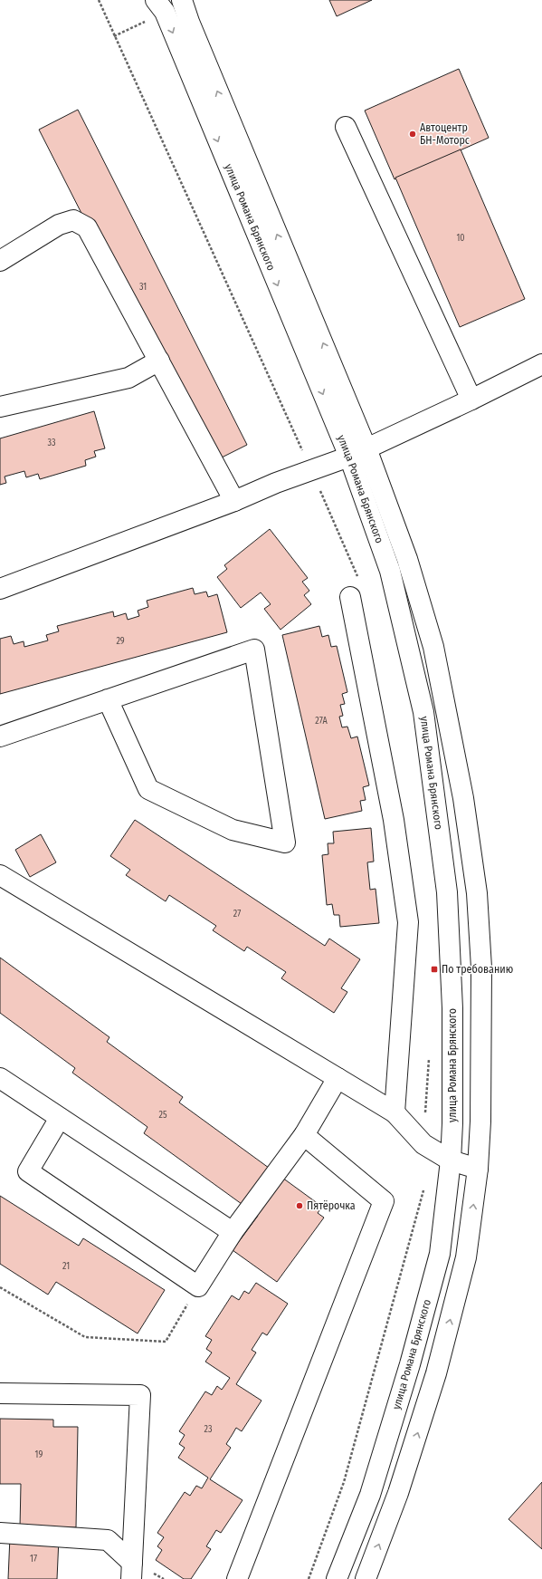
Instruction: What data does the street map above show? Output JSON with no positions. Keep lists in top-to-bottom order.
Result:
{
  "streets": {
    "main road": ["улица Романа Брянского"]
  },
  "places": {
    "other": ["Автоцентр БН-Моторс", "Пятёрочка"],
    "transit": ["По требованию"]
  },
  "house_numbers": [
    "10",
    "31",
    "33",
    "29",
    "27А",
    "27",
    "25",
    "21",
    "23",
    "19",
    "17"
  ]
}
